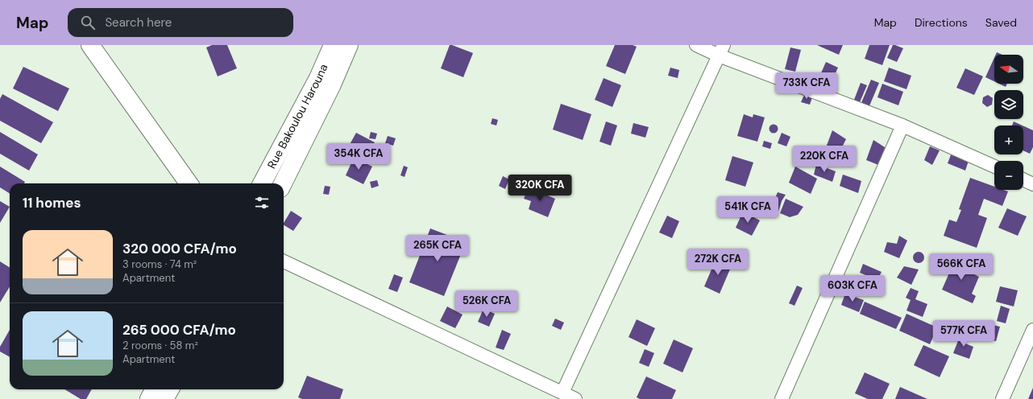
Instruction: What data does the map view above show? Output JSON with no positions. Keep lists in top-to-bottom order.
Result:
{
  "streets": {
    "main road": ["Rue Bakoulou Harouna"]
  },
  "north": "left",
  "page": {
    "header": "Map",
    "search": "Search here",
    "nav": ["Map", "Directions", "Saved"],
    "map_buttons": ["+", "−"],
    "price": [
      "733K CFA",
      "354K CFA",
      "220K CFA",
      "320K CFA",
      "541K CFA",
      "265K CFA",
      "272K CFA",
      "566K CFA",
      "603K CFA",
      "526K CFA",
      "577K CFA"
    ],
    "heading": "11 homes",
    "list": [
      {
        "name": "320 000 CFA/mo",
        "note": "3 rooms · 74 m² · Apartment"
      },
      {
        "name": "265 000 CFA/mo",
        "note": "2 rooms · 58 m² · Apartment"
      }
    ]
  }
}
